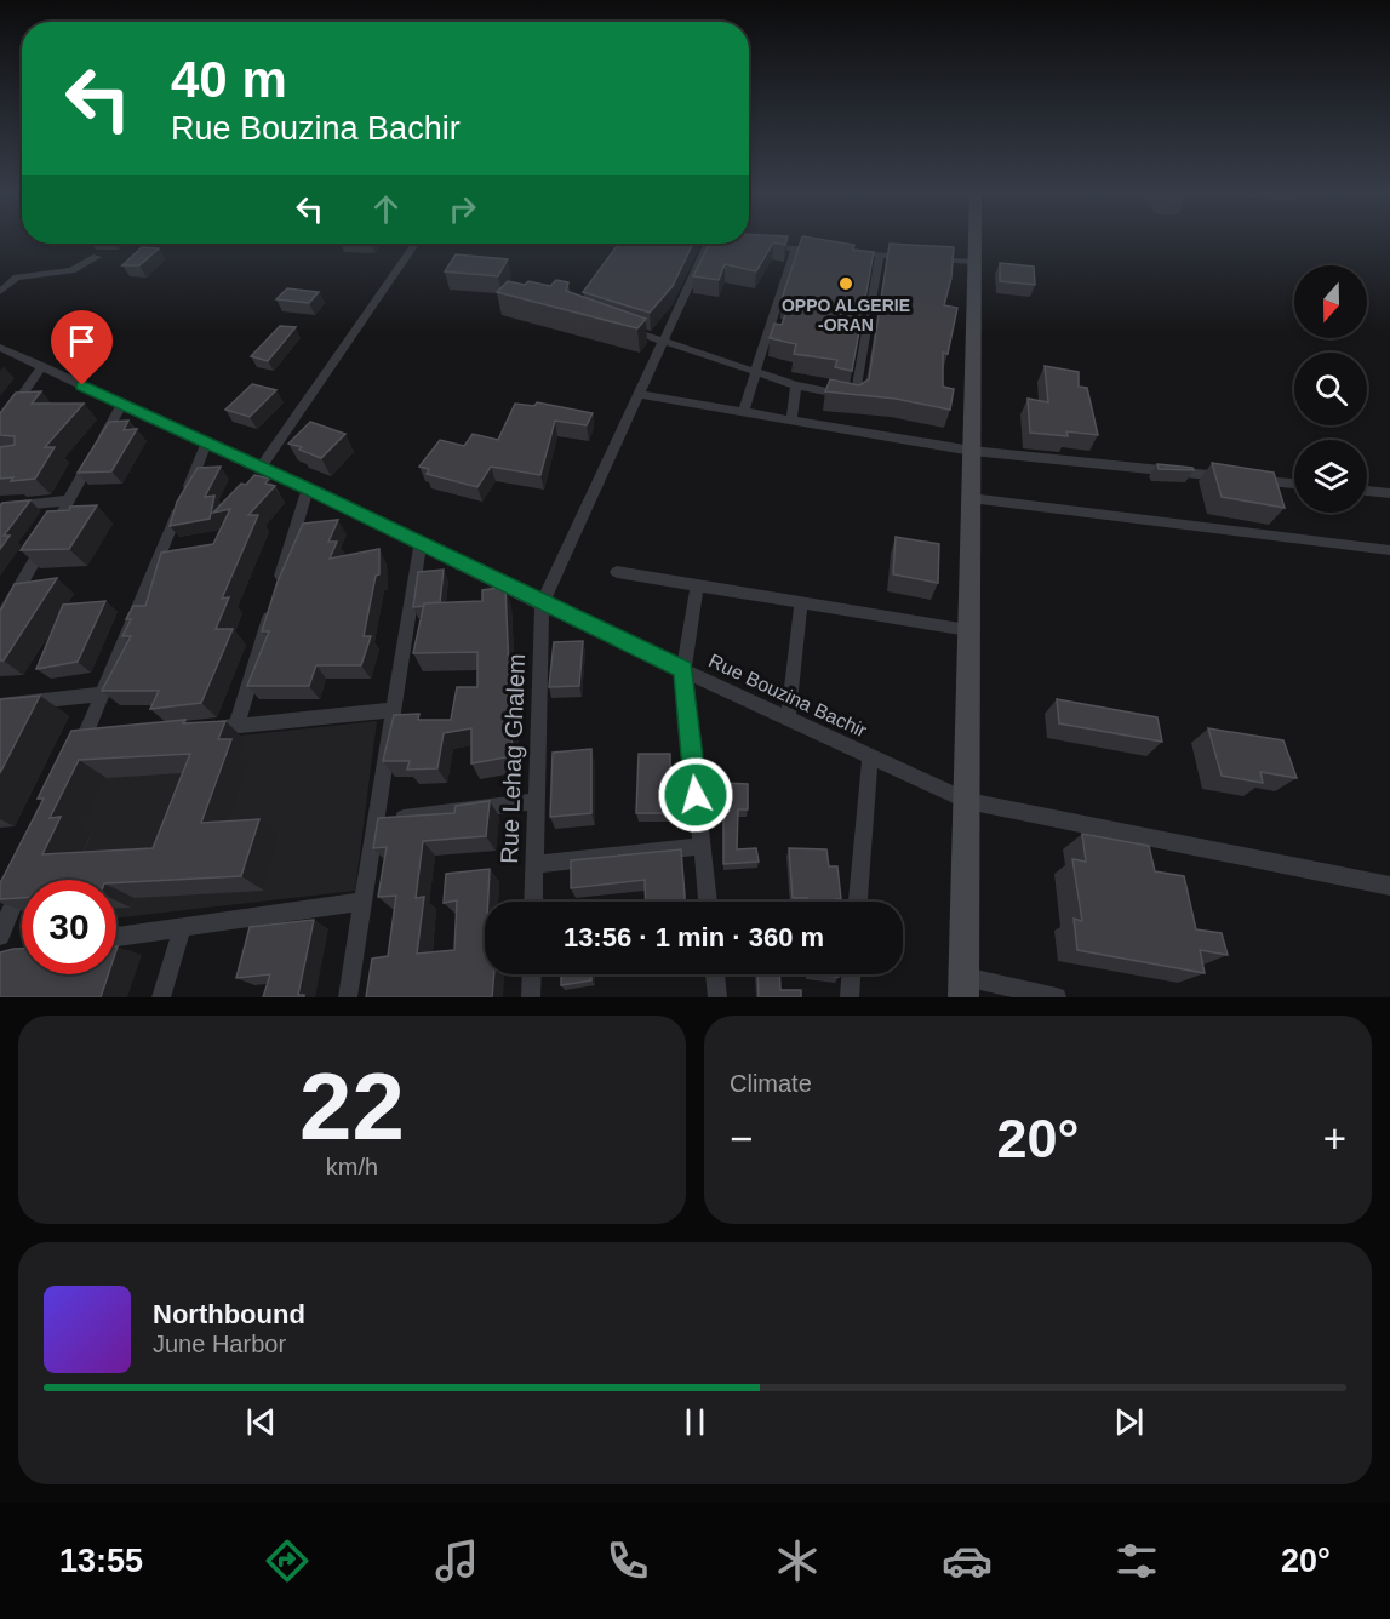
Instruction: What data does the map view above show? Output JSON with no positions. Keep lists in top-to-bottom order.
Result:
{
  "streets": {
    "street": ["Rue Bouzina Bachir", "Rue Lehag Ghalem"]
  },
  "crossings": [
    ["Rue Bouzina Bachir", "Rue Lehag Ghalem"]
  ],
  "places": ["OPPO ALGERIE -ORAN"],
  "north": "bottom",
  "page": {
    "turn": ["40 m", "Rue Bouzina Bachir"],
    "limit": "30",
    "trip": "13:56 · 1 min · 360 m",
    "tile": [
      ["22", "km/h"],
      "Climate"
    ],
    "heat": ["−", "20°", "+"],
    "song": ["Northbound", "June Harbor"],
    "tabs": ["13:55", "20°"]
  }
}
